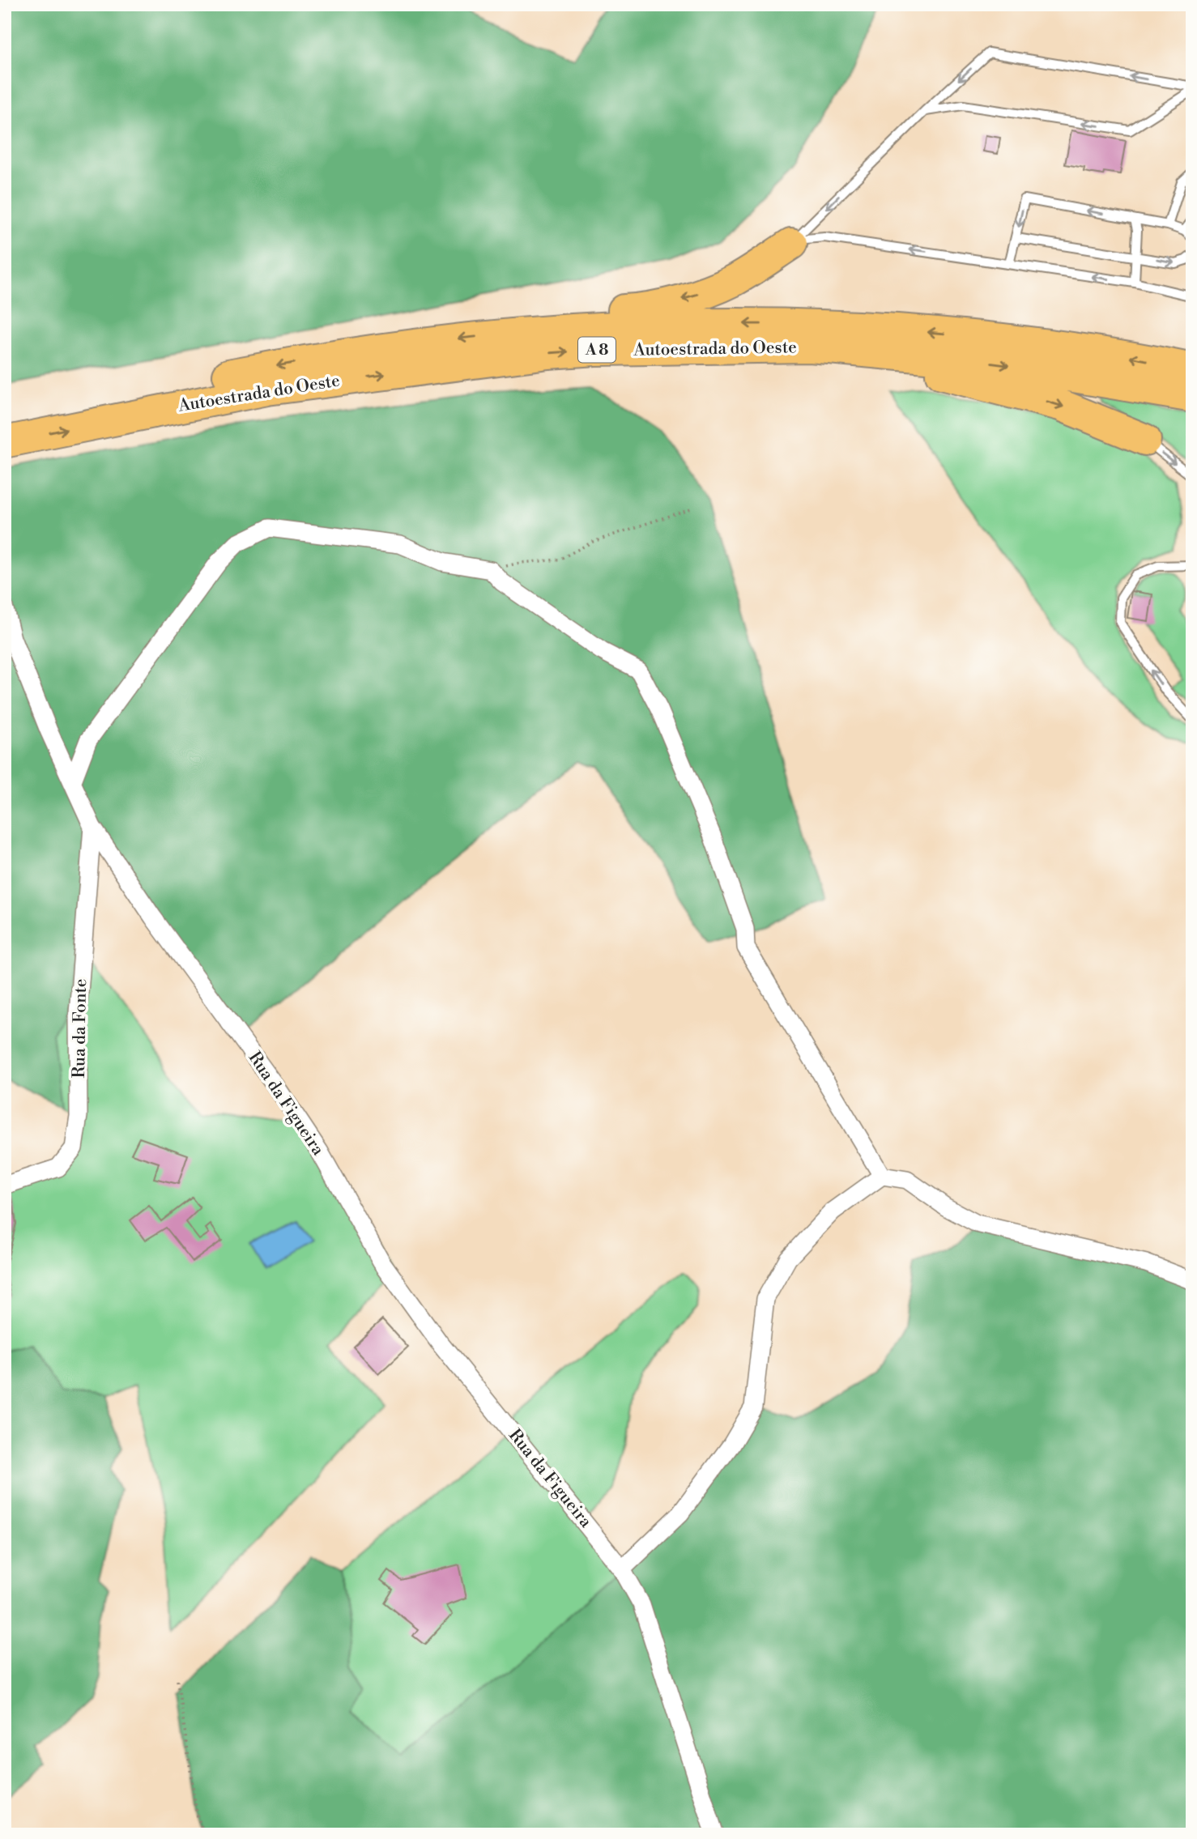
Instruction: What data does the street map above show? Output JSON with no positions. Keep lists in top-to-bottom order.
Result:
{
  "streets": {
    "highway": ["Autoestrada do Oeste", "A 8"],
    "street": ["Rua da Fonte", "Rua da Figueira"]
  },
  "crossings": [
    ["Rua da Fonte", "Rua da Figueira"]
  ]
}
